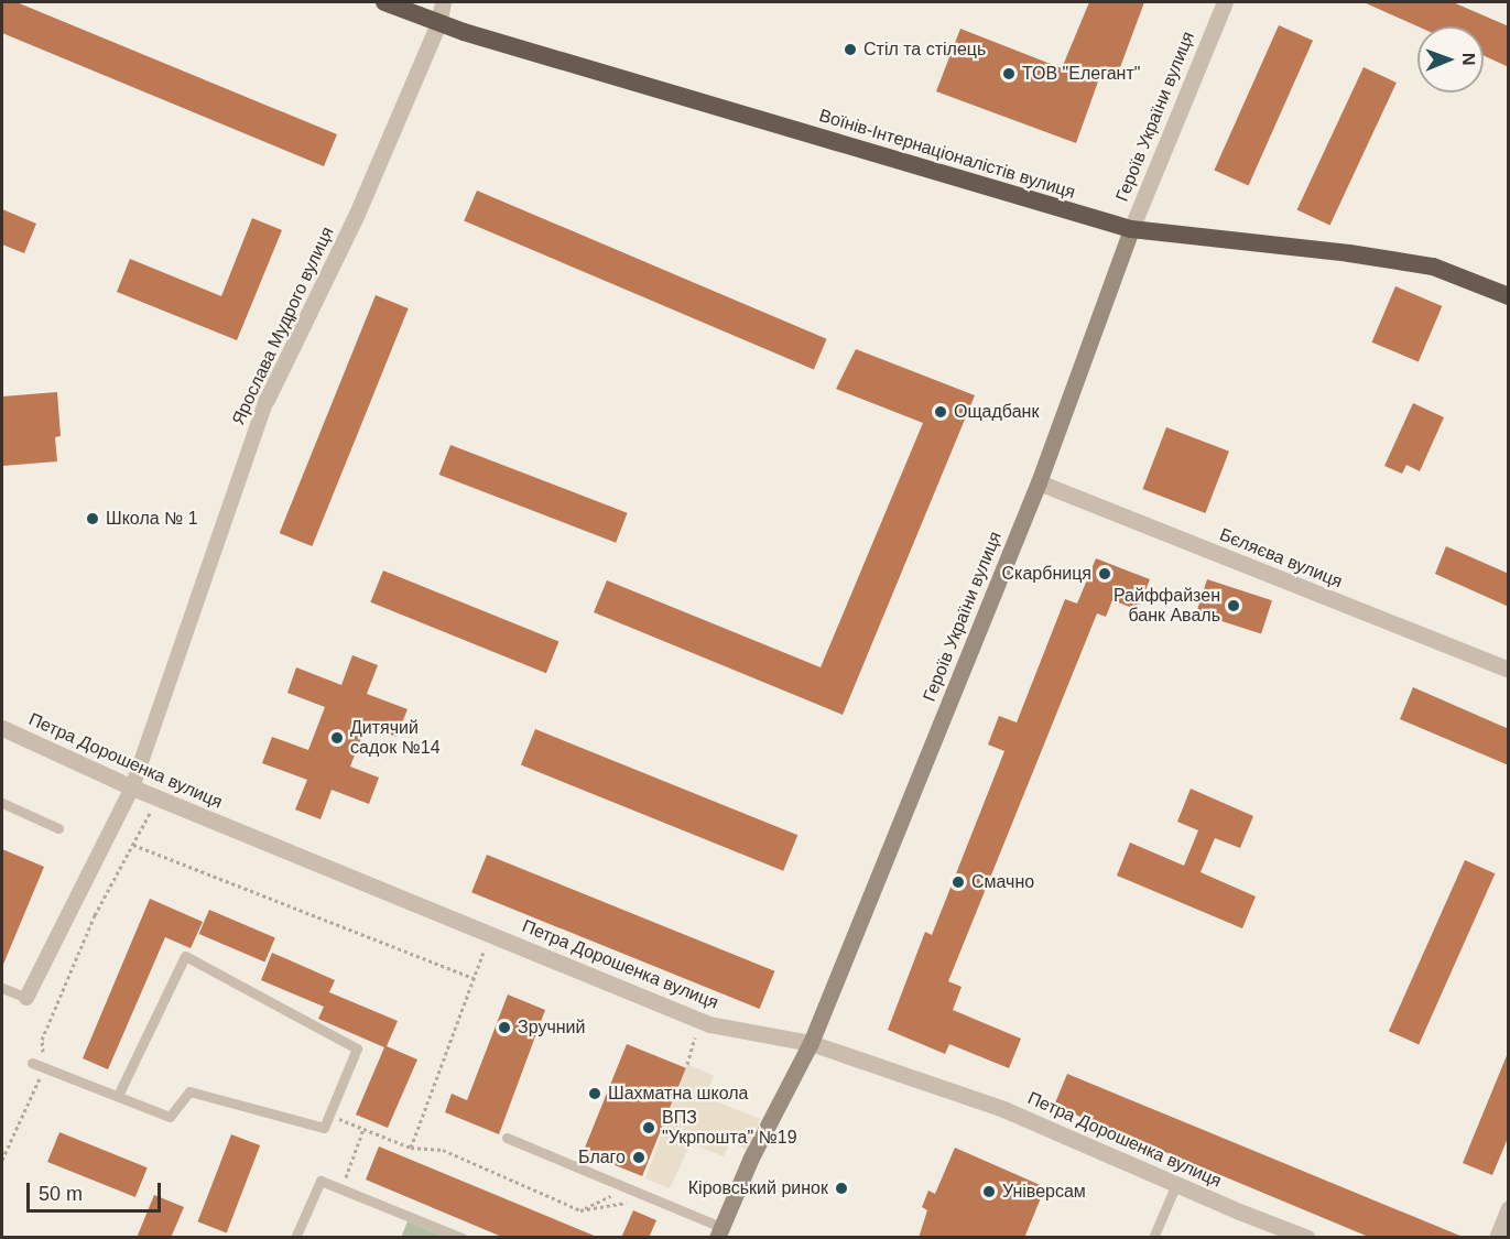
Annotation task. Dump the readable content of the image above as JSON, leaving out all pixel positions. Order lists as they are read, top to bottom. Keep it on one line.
{"streets":{"highway":["Воїнів-Інтернаціоналістів вулиця"],"main road":["Героїв України вулиця"],"street":["Ярослава Мудрого вулиця","Бєляєва вулиця","Петра Дорошенка вулиця"]},"crossings":[["Героїв України вулиця","Воїнів-Інтернаціоналістів вулиця"],["Героїв України вулиця","Бєляєва вулиця"],["Героїв України вулиця","Петра Дорошенка вулиця"],["Воїнів-Інтернаціоналістів вулиця","Ярослава Мудрого вулиця"],["Ярослава Мудрого вулиця","Петра Дорошенка вулиця"]],"places":["Стіл та стілець","ТОВ \"Елегант\"","Ощадбанк","Школа № 1","Скарбниця","Райффайзен банк Аваль","Дитячий садок №14","Смачно","Зручний","Шахматна школа","ВПЗ \"Укрпошта\" №19","Благо","Кіровський ринок","Універсам"],"scale_bar":"50 m","north":"right"}
